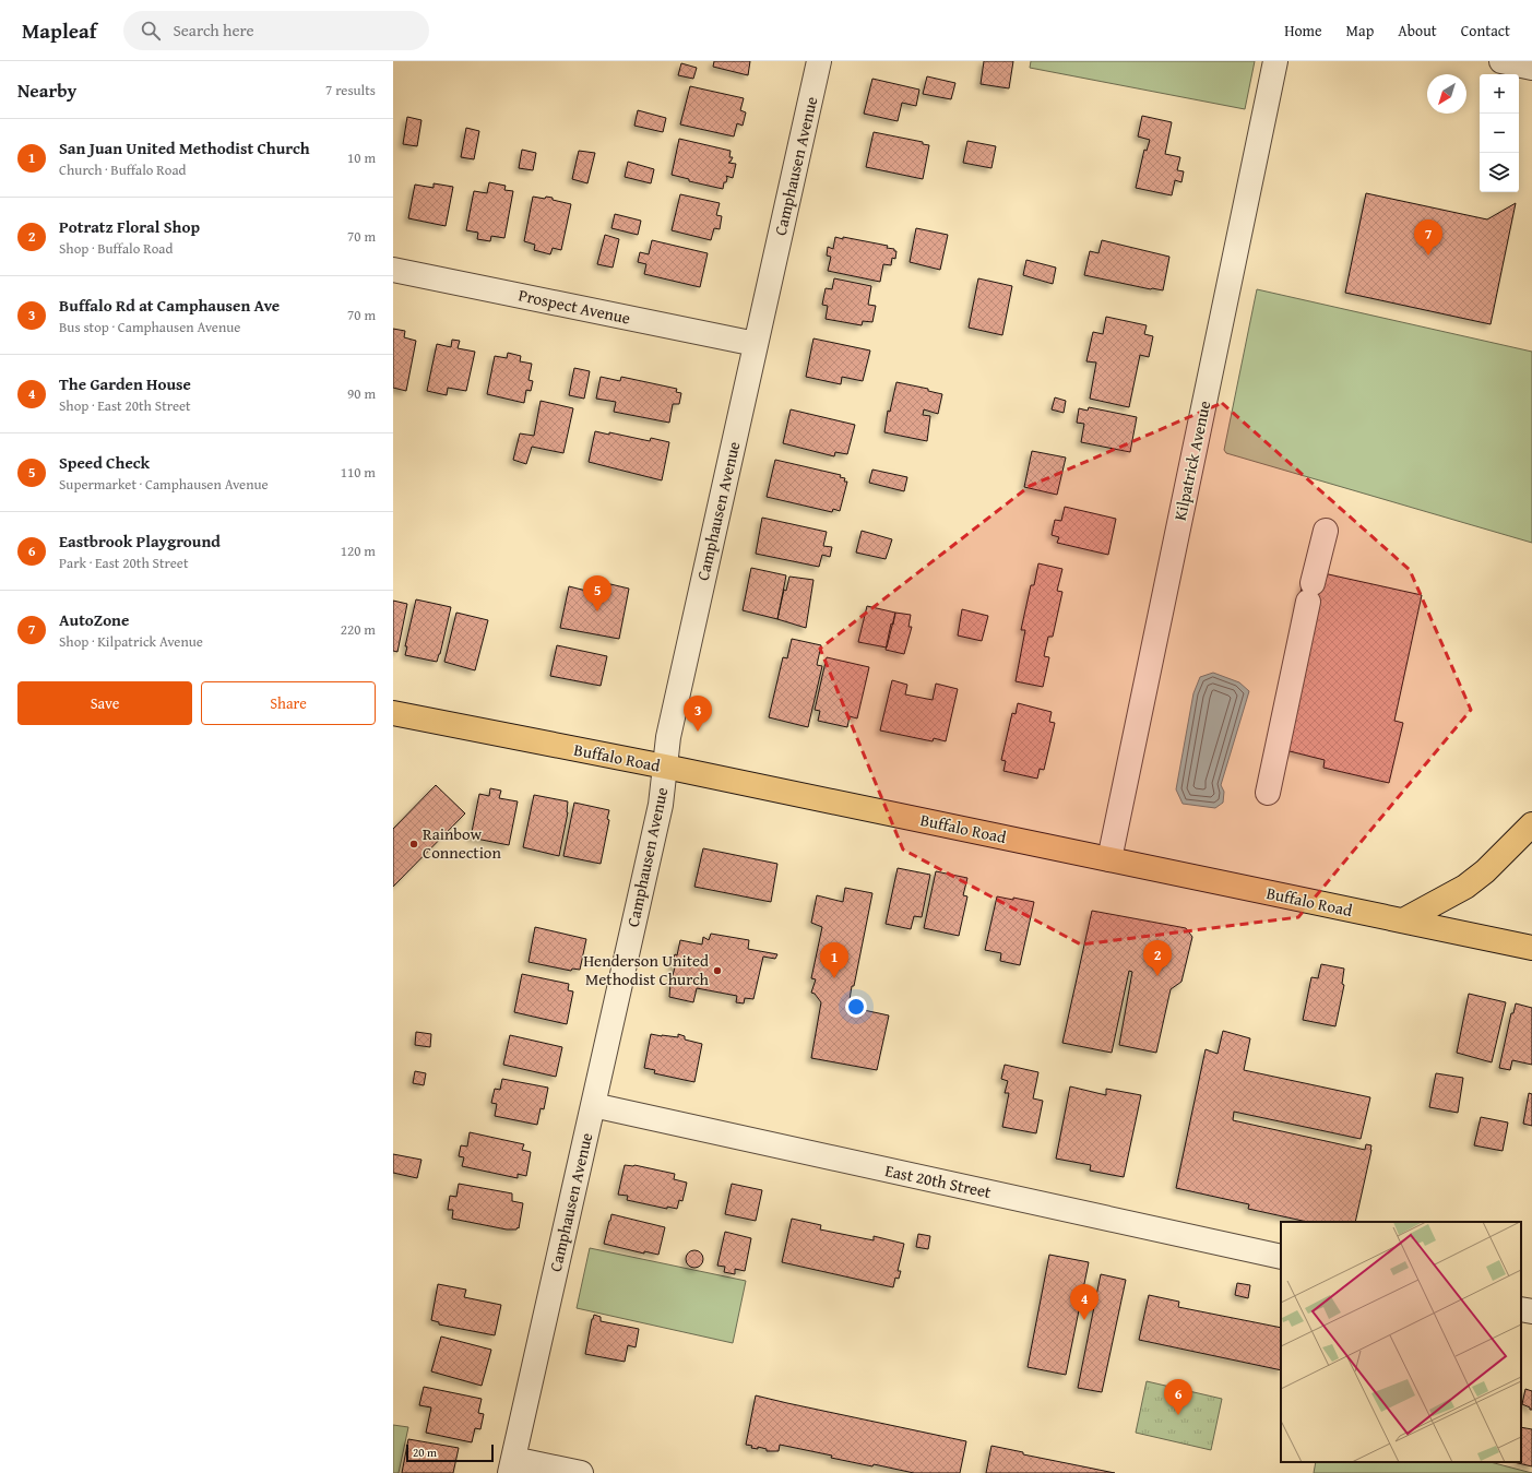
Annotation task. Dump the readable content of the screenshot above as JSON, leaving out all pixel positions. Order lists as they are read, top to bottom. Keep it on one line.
{"streets":{"main road":["Buffalo Road"],"street":["Camphausen Avenue","Prospect Avenue","Kilpatrick Avenue","East 20th Street"]},"crossings":[["Camphausen Avenue","Prospect Avenue"],["Camphausen Avenue","Buffalo Road"],["Camphausen Avenue","East 20th Street"],["Kilpatrick Avenue","Buffalo Road"]],"places":["Rainbow Connection","Henderson United Methodist Church"],"scale_bar":"20 m","north":"bottom left","page":{"header":"Mapleaf","search":"Search here","nav":["Home","Map","About","Contact"],"heading":["Nearby","7 results"],"map_buttons":["+","−"],"list":[{"mark":"1","name":"San Juan United Methodist Church","note":"Church · Buffalo Road","value":"10 m"},{"mark":"2","name":"Potratz Floral Shop","note":"Shop · Buffalo Road","value":"70 m"},{"mark":"3","name":"Buffalo Rd at Camphausen Ave","note":"Bus stop · Camphausen Avenue","value":"70 m"},{"mark":"4","name":"The Garden House","note":"Shop · East 20th Street","value":"90 m"},{"mark":"5","name":"Speed Check","note":"Supermarket · Camphausen Avenue","value":"110 m"},{"mark":"6","name":"Eastbrook Playground","note":"Park · East 20th Street","value":"120 m"},{"mark":"7","name":"AutoZone","note":"Shop · Kilpatrick Avenue","value":"220 m"}],"pins":["7","5","3","2","1","4","6"],"buttons":["Save","Share"],"scale":"20 m"}}
